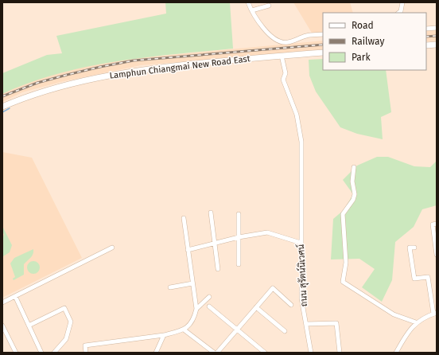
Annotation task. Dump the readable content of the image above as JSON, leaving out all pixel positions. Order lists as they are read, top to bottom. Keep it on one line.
{"streets":{"main road":["Lamphun Chiangmai New Road East"],"street":["ถนน สุรัตน์นิเวศน์"]},"crossings":[["Lamphun Chiangmai New Road East","ถนน สุรัตน์นิเวศน์"]],"legend":["Road","Railway","Park"]}
